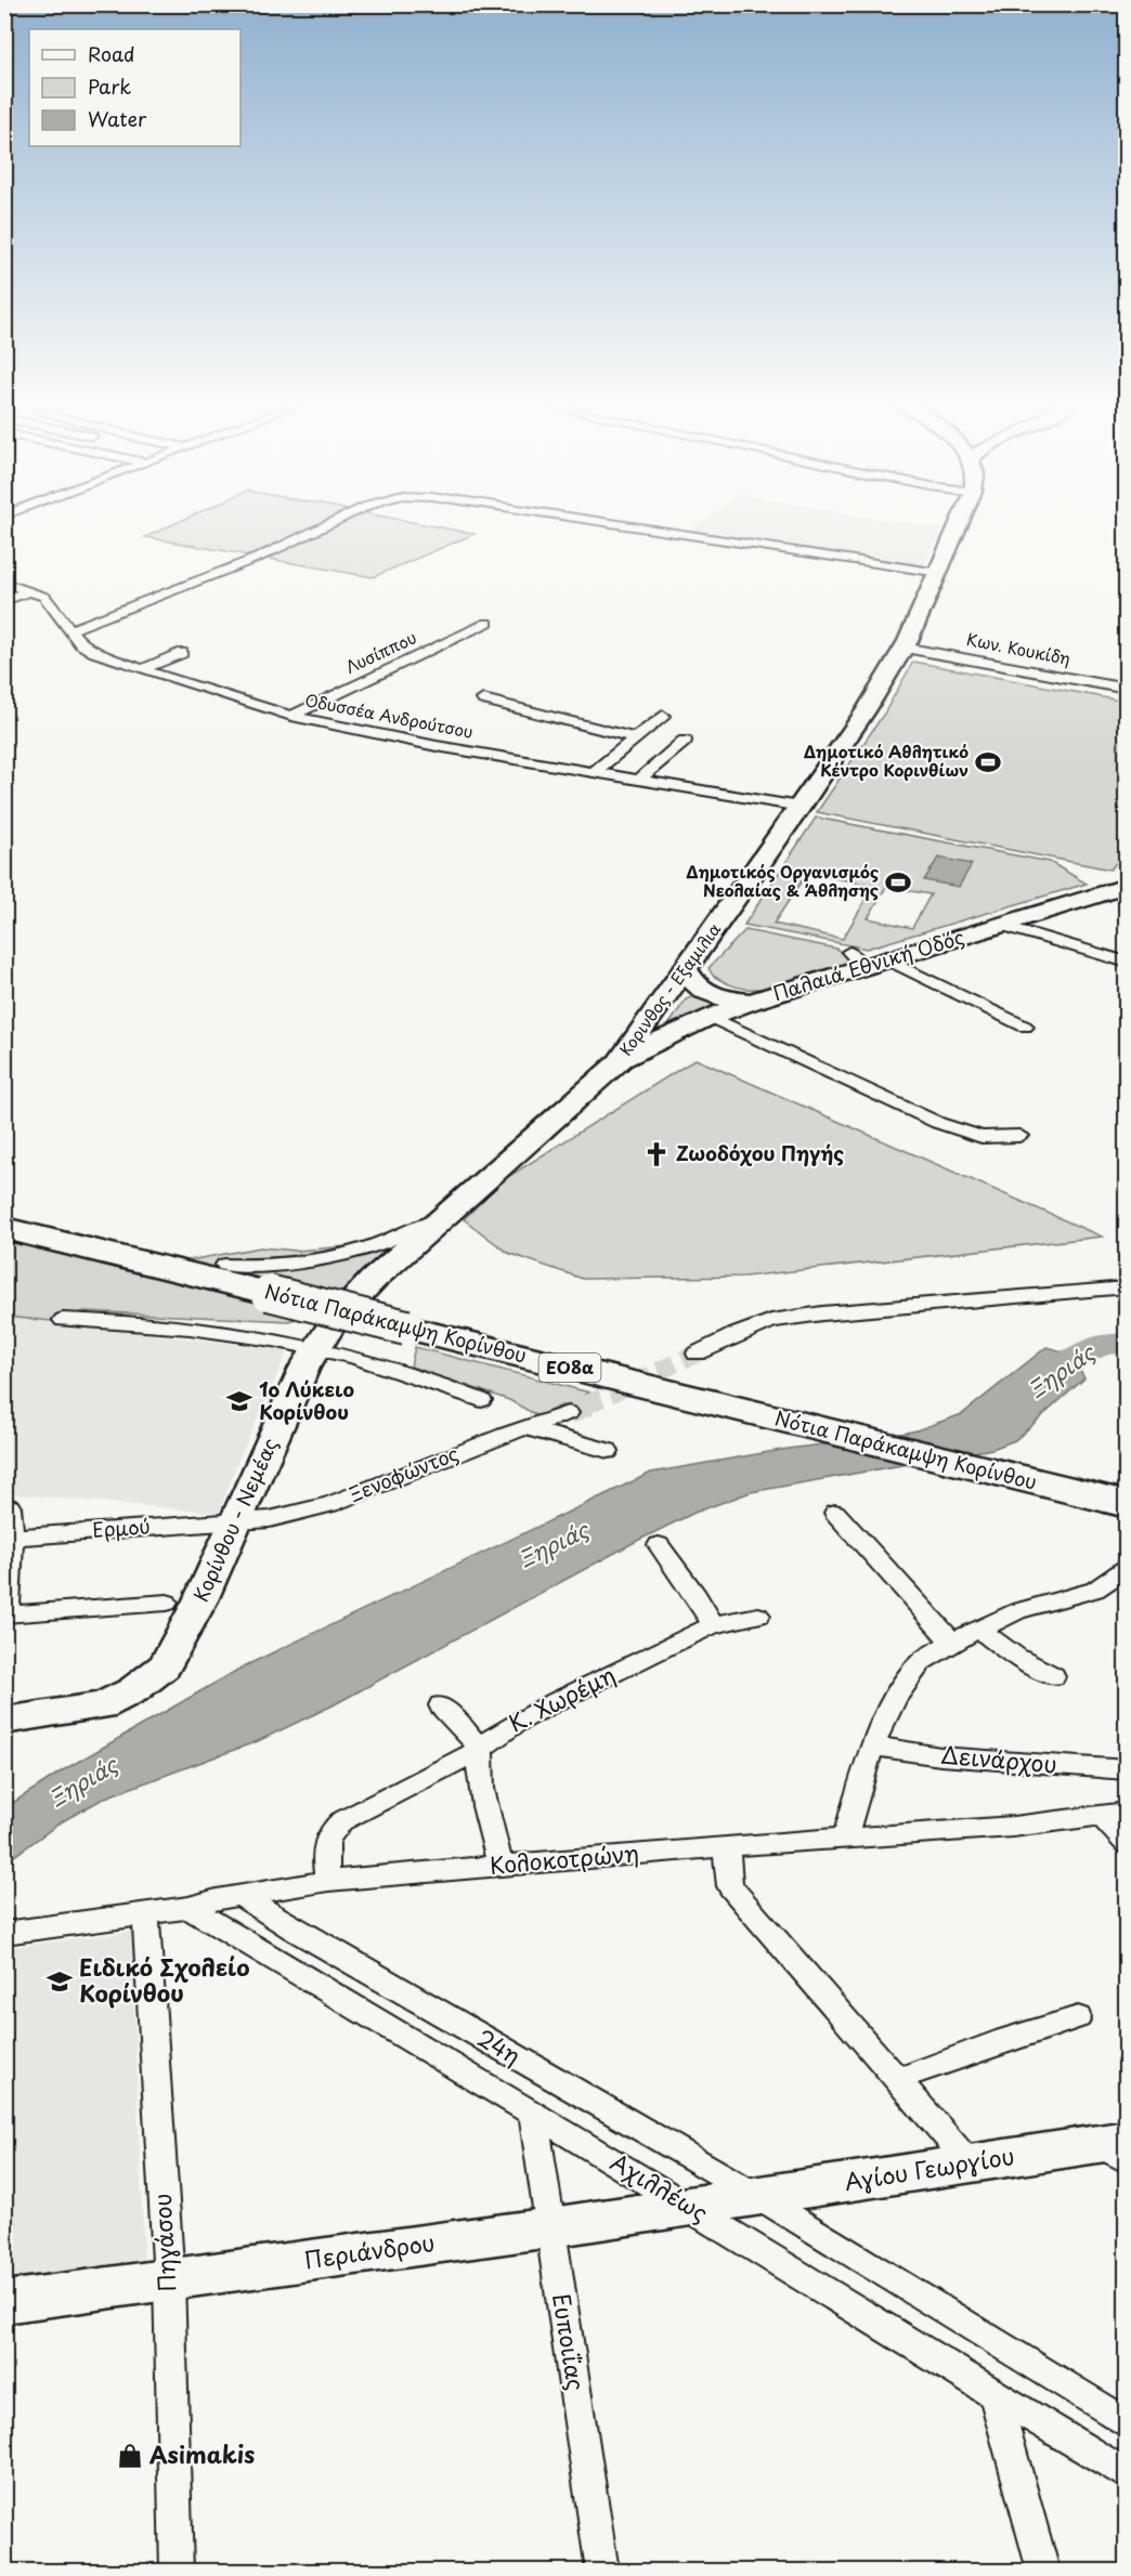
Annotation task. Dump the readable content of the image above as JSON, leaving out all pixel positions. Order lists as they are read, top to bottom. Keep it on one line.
{"streets":{"highway":["Νότια Παράκαμψη Κορίνθου","ΕΟ8α"],"street":["Κων. Κουκίδη","Λυσίππου","Οδυσσέα Ανδρούτσου","Παλαιά Εθνική Οδός","Κορινθος - Εξαμιλια","Ξενοφώντος","Κορίνθου - Νεμέας","Ερμού","Κ. Χωρέμη","Δεινάρχου","Κολοκοτρώνη","24η","Αγίου Γεωργίου","Αχιλλέως","Πηγάσου","Περιάνδρου","Ευποιΐας"]},"crossings":[["Κων. Κουκίδη","Κορινθος - Εξαμιλια"],["Λυσίππου","Οδυσσέα Ανδρούτσου"],["Οδυσσέα Ανδρούτσου","Κορινθος - Εξαμιλια"],["Παλαιά Εθνική Οδός","Κορινθος - Εξαμιλια"],["Παλαιά Εθνική Οδός","Κορίνθου - Νεμέας"],["Κορινθος - Εξαμιλια","Κορίνθου - Νεμέας"],["Ξενοφώντος","Κορίνθου - Νεμέας"],["Ξενοφώντος","Ερμού"],["Κορίνθου - Νεμέας","Ερμού"],["Κ. Χωρέμη","Κολοκοτρώνη"],["Κολοκοτρώνη","24η"],["Κολοκοτρώνη","Αχιλλέως"],["Κολοκοτρώνη","Πηγάσου"],["24η","Αγίου Γεωργίου"],["24η","Περιάνδρου"],["Αγίου Γεωργίου","Περιάνδρου"],["Αχιλλέως","Περιάνδρου"],["Αχιλλέως","Ευποιΐας"],["Πηγάσου","Περιάνδρου"],["Περιάνδρου","Ευποιΐας"]],"water":["Ξηριάς"],"places":{"sports":["Δημοτικό Αθλητικό Κέντρο Κορινθίων","Δημοτικός Οργανισμός Νεολαίας & Άθλησης"],"church":["Ζωοδόχου Πηγής"],"school or university":["1ο Λύκειο Κορίνθου","Ειδικό Σχολείο Κορίνθου"],"shop":["Asimakis"]},"legend":["Road","Park","Water"]}
